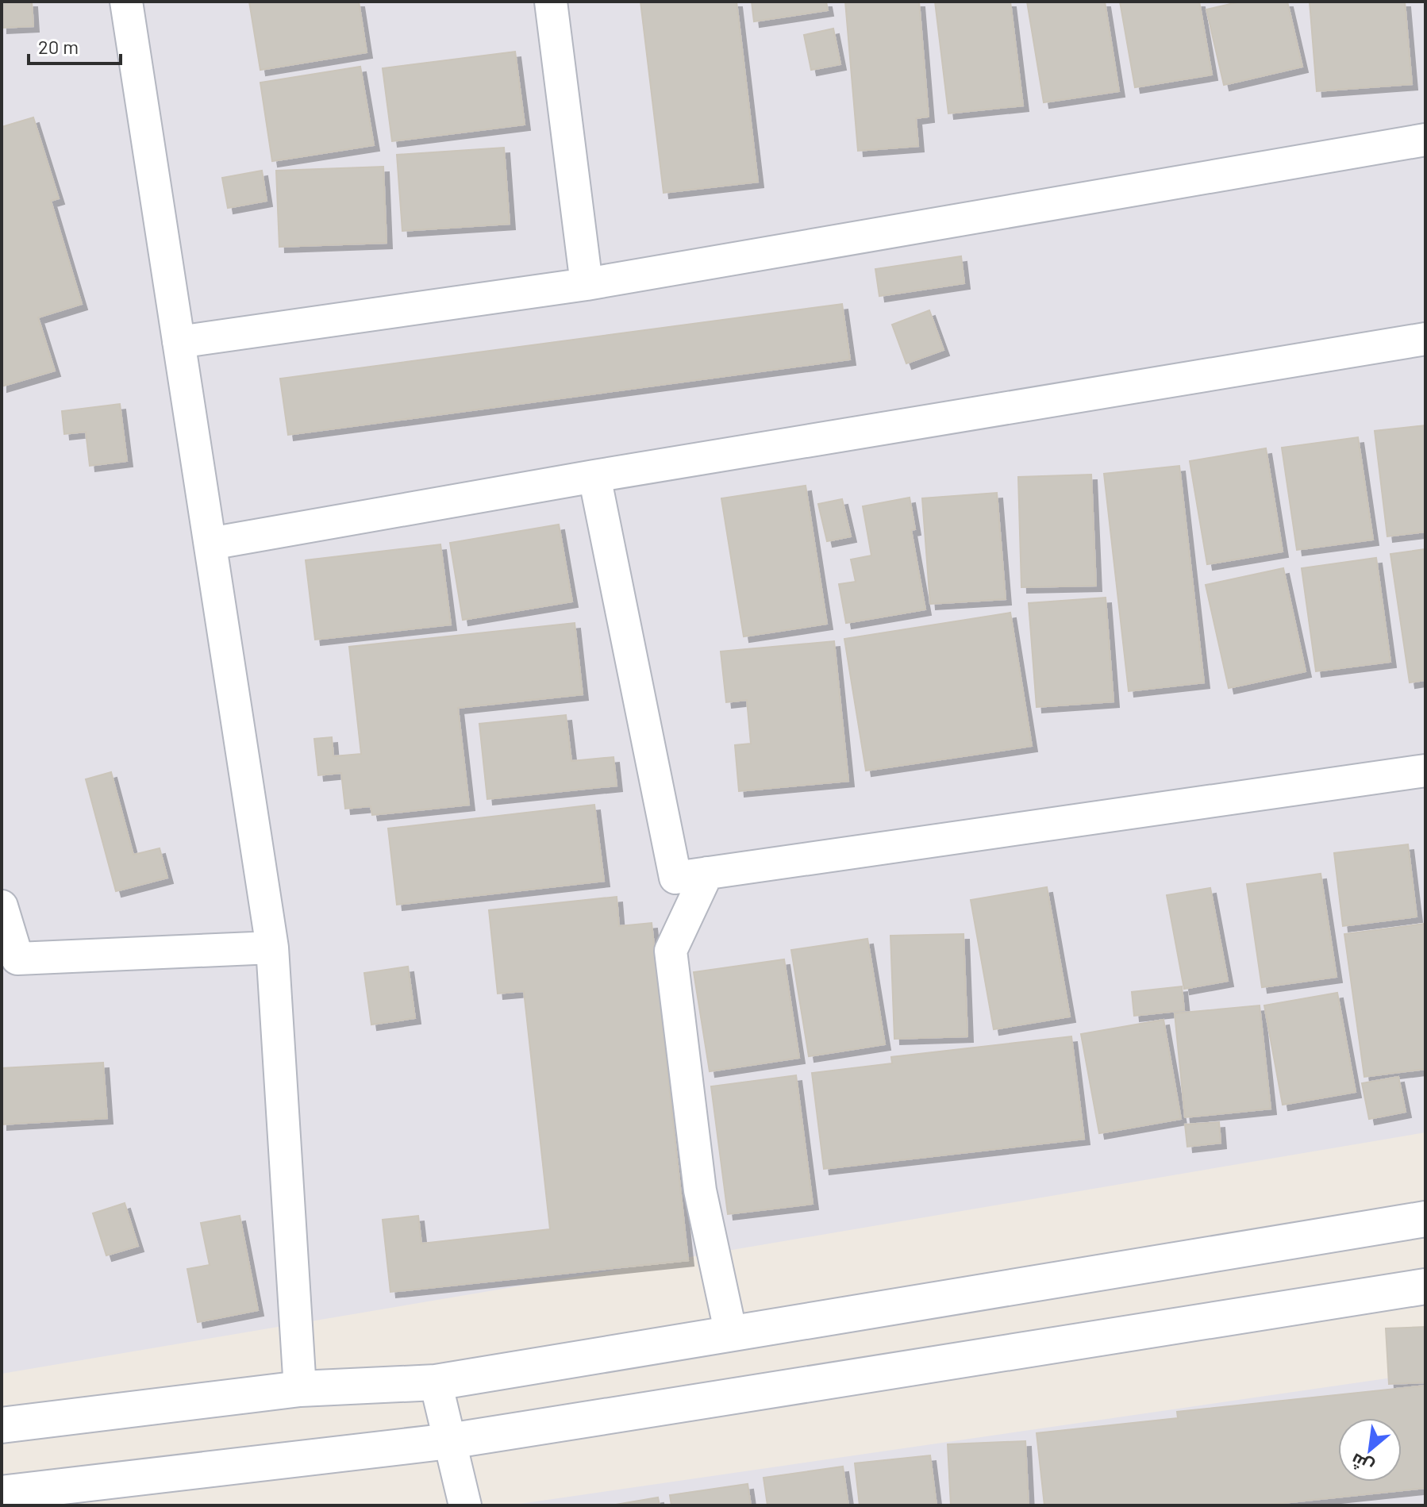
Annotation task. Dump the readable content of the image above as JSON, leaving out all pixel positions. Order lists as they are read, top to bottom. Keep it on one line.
{"scale_bar":"20 m","north":"bottom left"}
